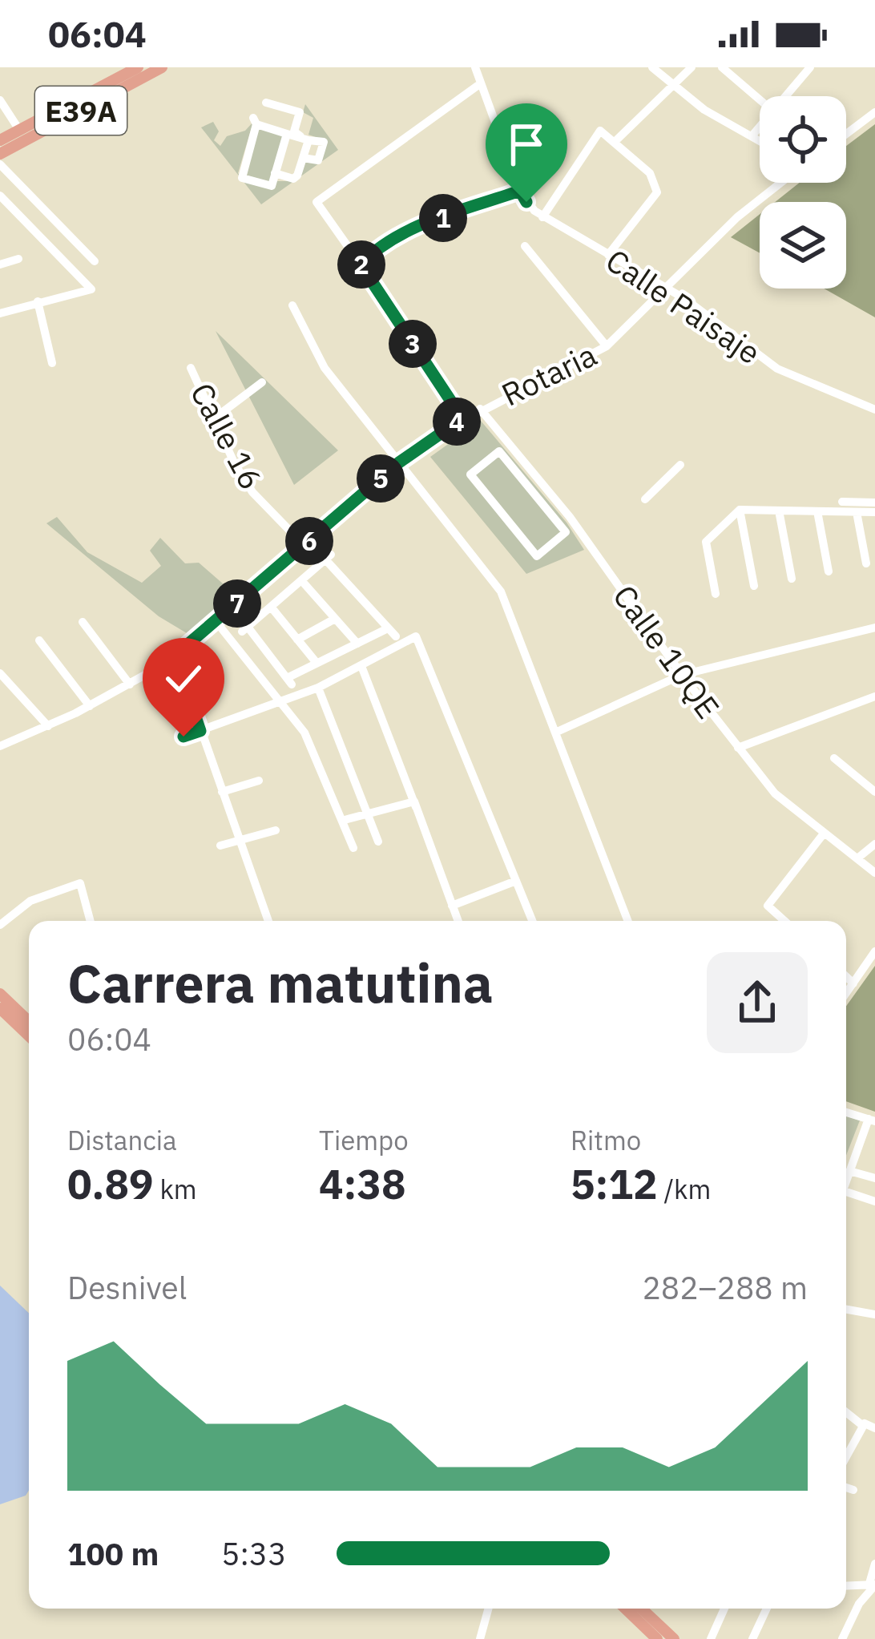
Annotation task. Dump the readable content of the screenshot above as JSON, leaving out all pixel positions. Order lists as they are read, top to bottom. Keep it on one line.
{"streets":{"main road":["E39A"],"street":["Calle Paisaje","Rotaria","Calle 16","Calle 10QE"]},"crossings":[["Calle Paisaje","Rotaria"],["Rotaria","Calle 16"],["Rotaria","Calle 10QE"]],"page":{"status":"06:04","pins":["1","2","3","4","5","6","7"],"heading":["Carrera matutina","06:04"],"stats":[["Distancia","0.89 km"],["Tiempo","4:38"],["Ritmo","5:12 /km"]],"chart":["Desnivel","282–288 m"],"list":[{"name":"100 m","note":"5:33"}]}}
